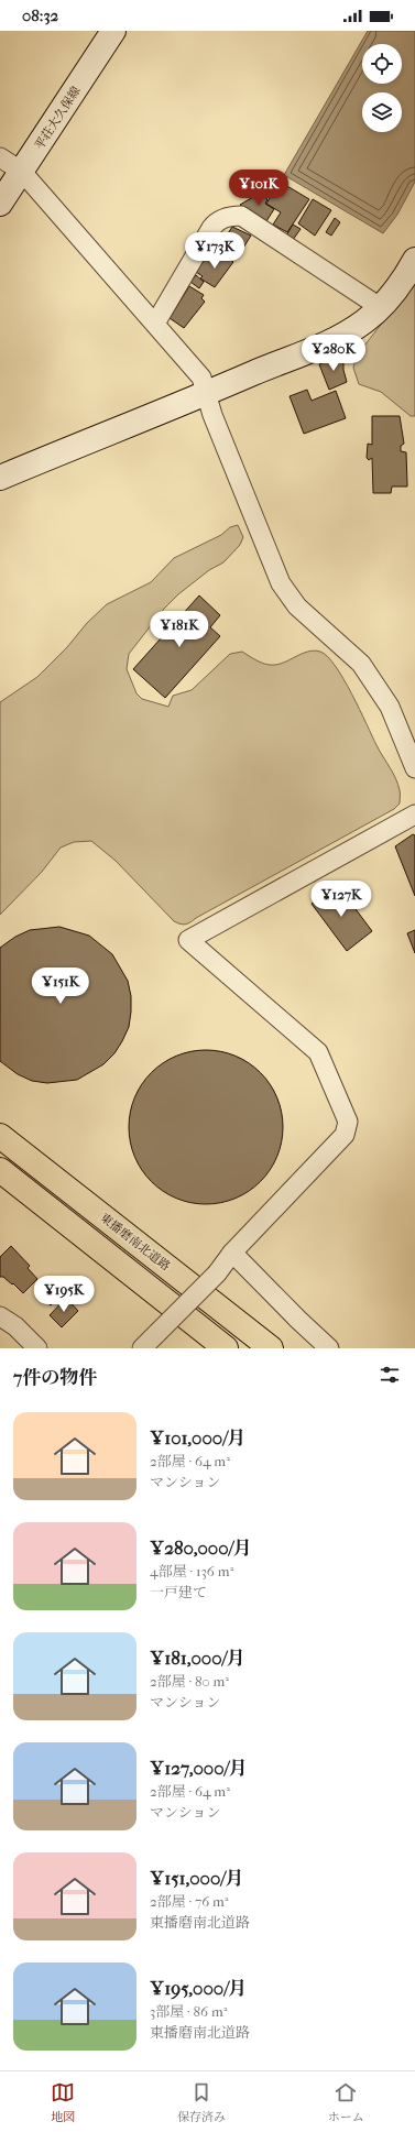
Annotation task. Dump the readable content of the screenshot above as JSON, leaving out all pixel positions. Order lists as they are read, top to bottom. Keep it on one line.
{"streets":{"highway":["東播磨南北道路"],"street":["平荘大久保線"]},"page":{"status":"08:32","price":["¥101K","¥173K","¥280K","¥181K","¥127K","¥151K","¥195K"],"heading":"7件の物件","list":[{"name":"¥101,000/月","note":"2部屋 · 64 m² · マンション"},{"name":"¥280,000/月","note":"4部屋 · 136 m² · 一戸建て"},{"name":"¥181,000/月","note":"2部屋 · 80 m² · マンション"},{"name":"¥127,000/月","note":"2部屋 · 64 m² · マンション"},{"name":"¥151,000/月","note":"2部屋 · 76 m² · 東播磨南北道路"},{"name":"¥195,000/月","note":"3部屋 · 86 m² · 東播磨南北道路"}],"tabs":["地図","保存済み","ホーム"]}}
